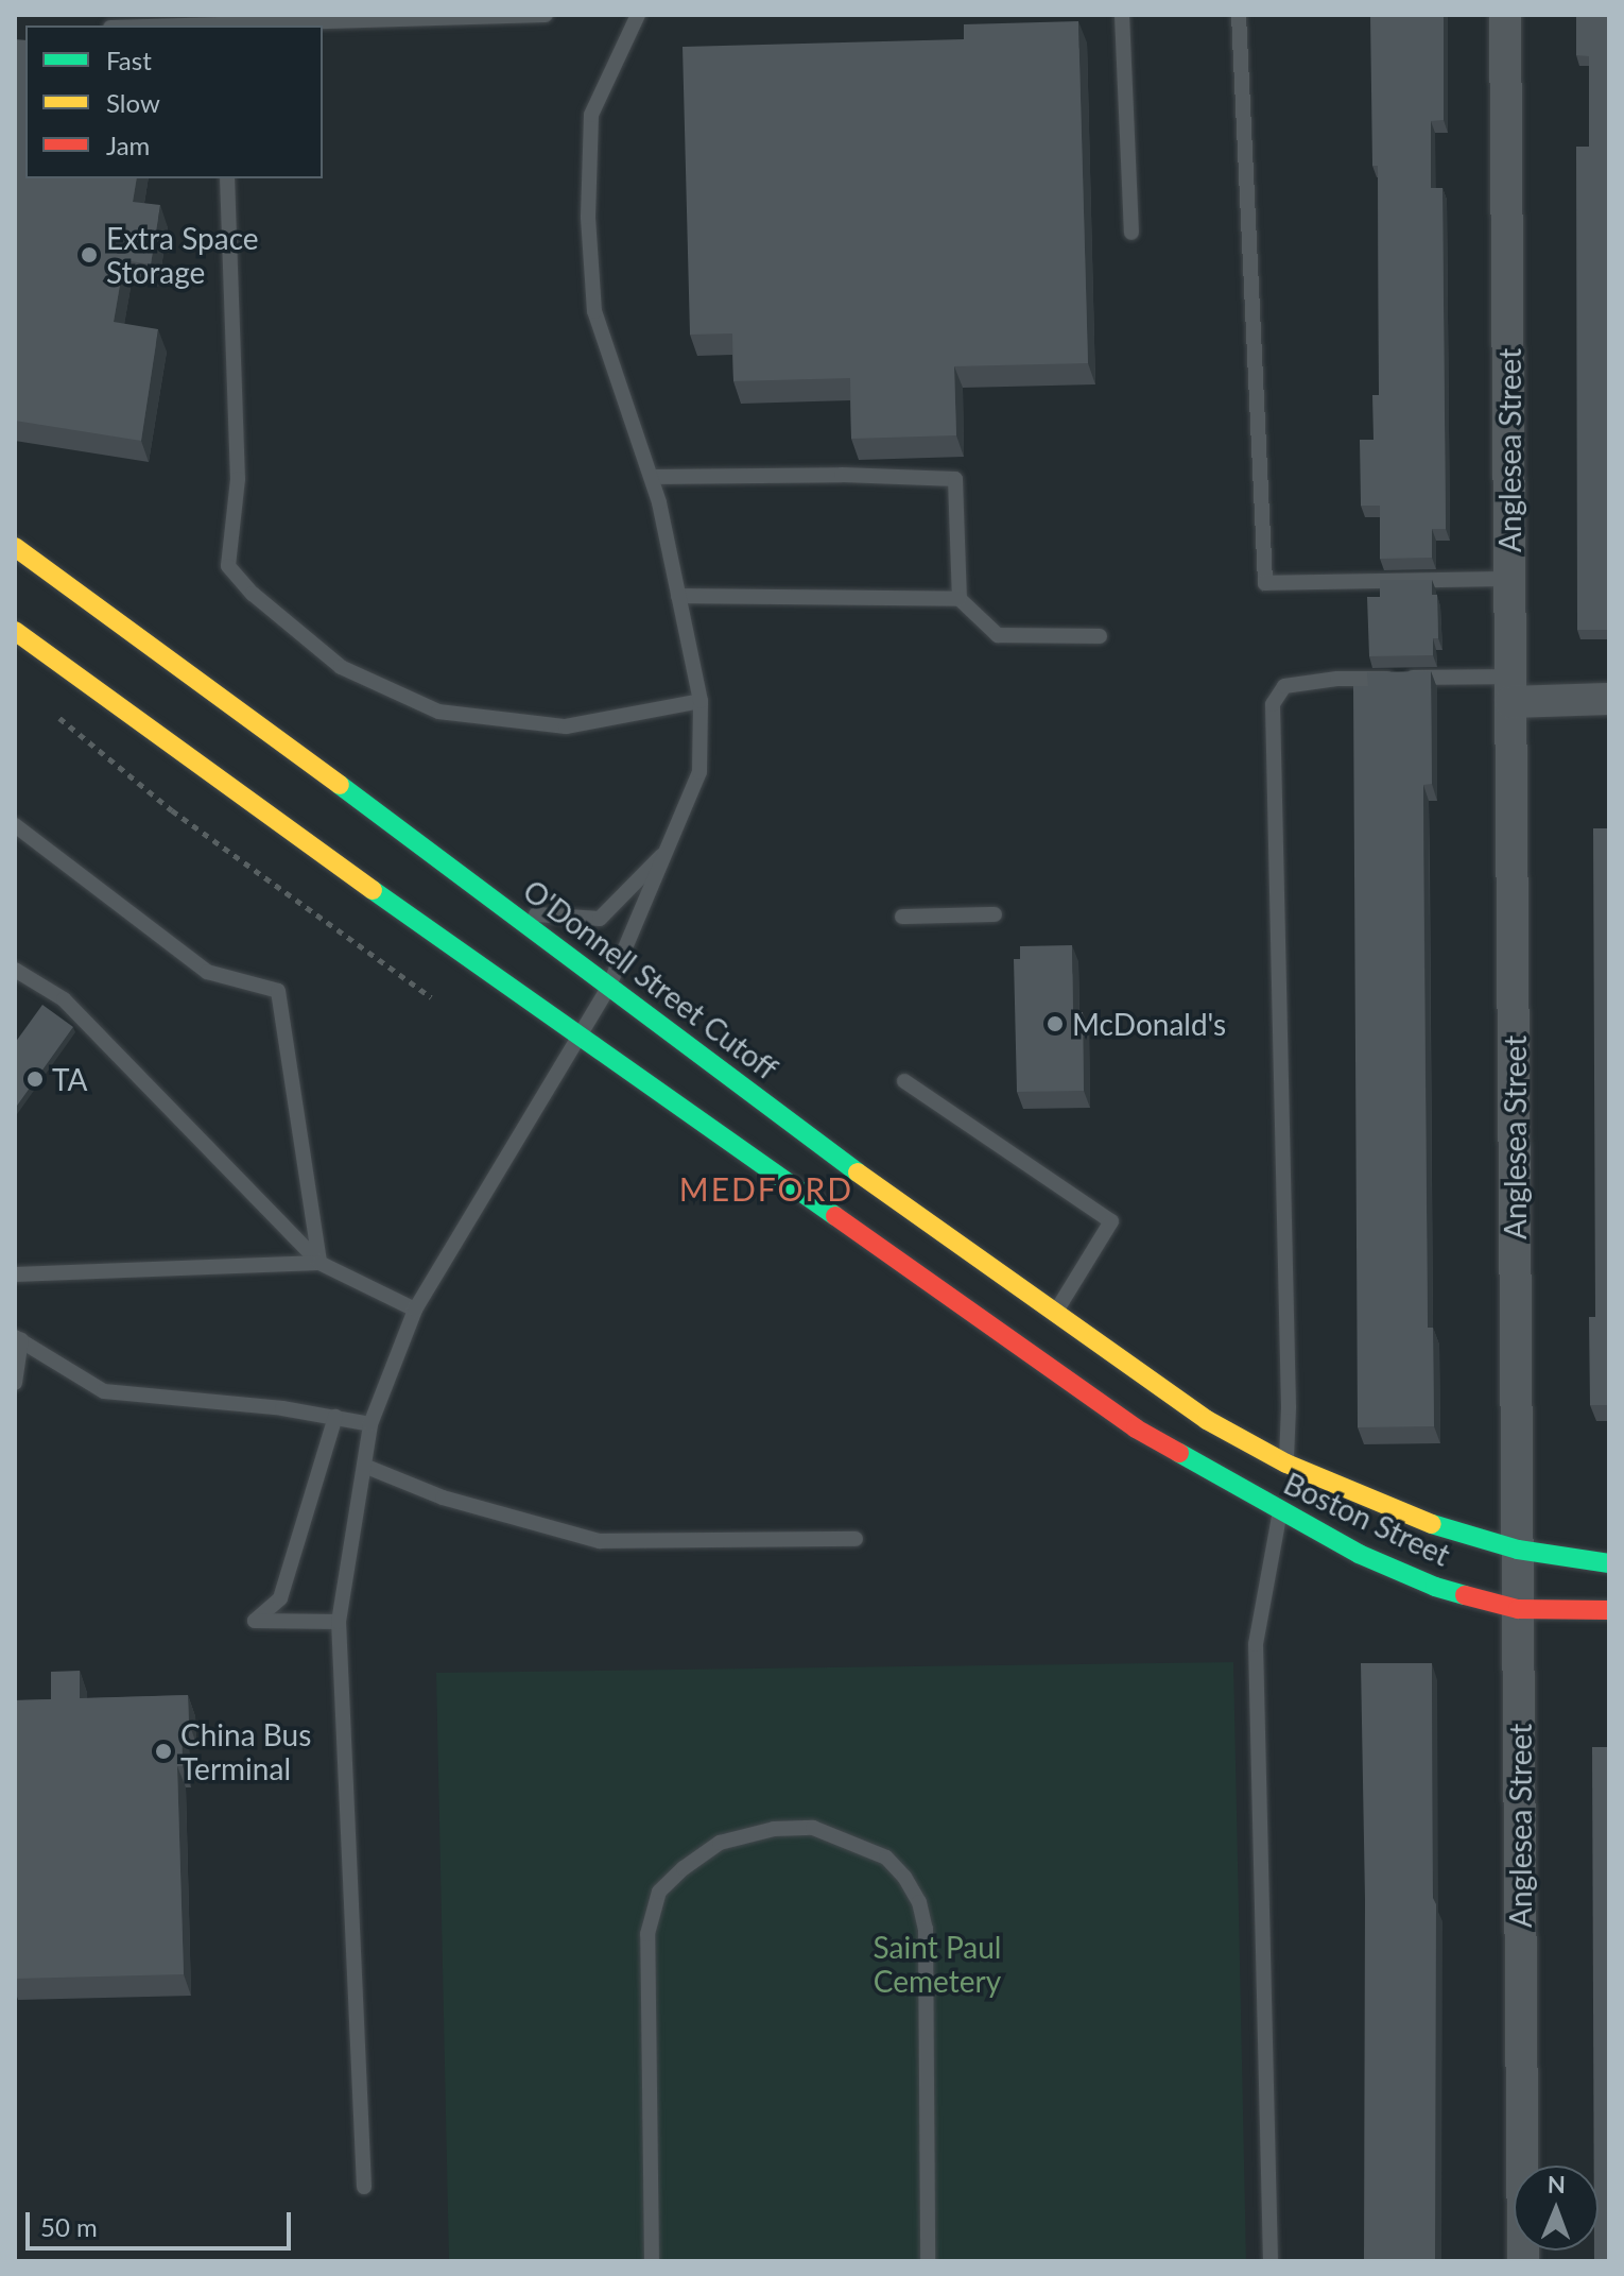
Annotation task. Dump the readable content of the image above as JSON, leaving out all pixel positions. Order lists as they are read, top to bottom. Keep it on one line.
{"streets":{"main road":["O'Donnell Street Cutoff","Boston Street"],"street":["Anglesea Street"]},"crossings":[["Anglesea Street","Boston Street"],["O'Donnell Street Cutoff","Boston Street"]],"districts":["MEDFORD"],"parks":["Saint Paul Cemetery"],"places":["Extra Space Storage","McDonald's","TA","China Bus Terminal"],"legend":["Fast","Slow","Jam"],"scale_bar":"50 m","north":"top"}
